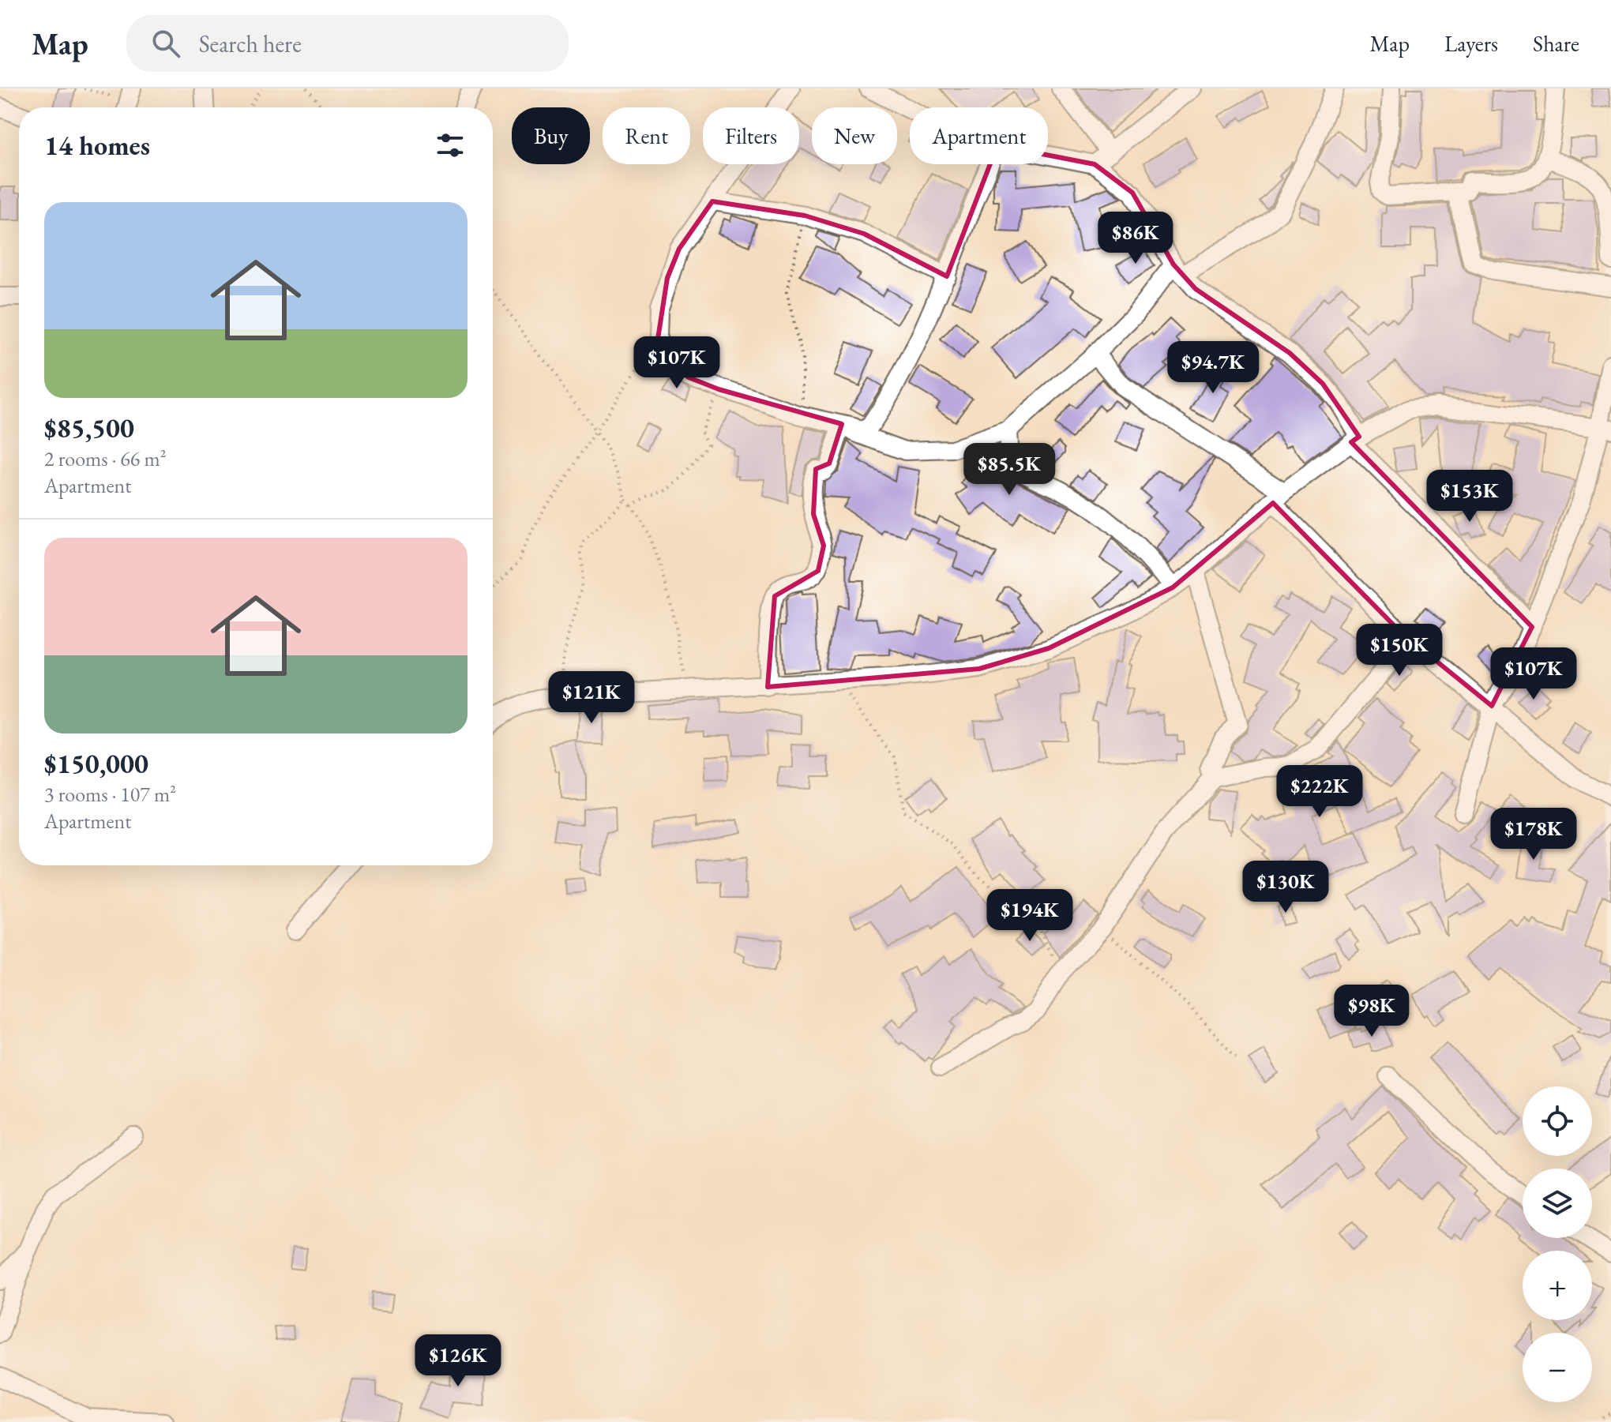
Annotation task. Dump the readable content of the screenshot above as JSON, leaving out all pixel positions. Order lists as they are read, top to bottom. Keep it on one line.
{"page":{"header":"Map","search":"Search here","nav":["Map","Layers","Share"],"chip":["Buy","Rent","Filters","New","Apartment"],"heading":"14 homes","list":[{"name":"$85,500","note":"2 rooms · 66 m² · Apartment"},{"name":"$150,000","note":"3 rooms · 107 m² · Apartment"}],"price":["$86K","$107K","$94.7K","$85.5K","$153K","$150K","$107K","$121K","$222K","$178K","$130K","$194K","$98K","$126K"],"map_buttons":["+","−"]}}
